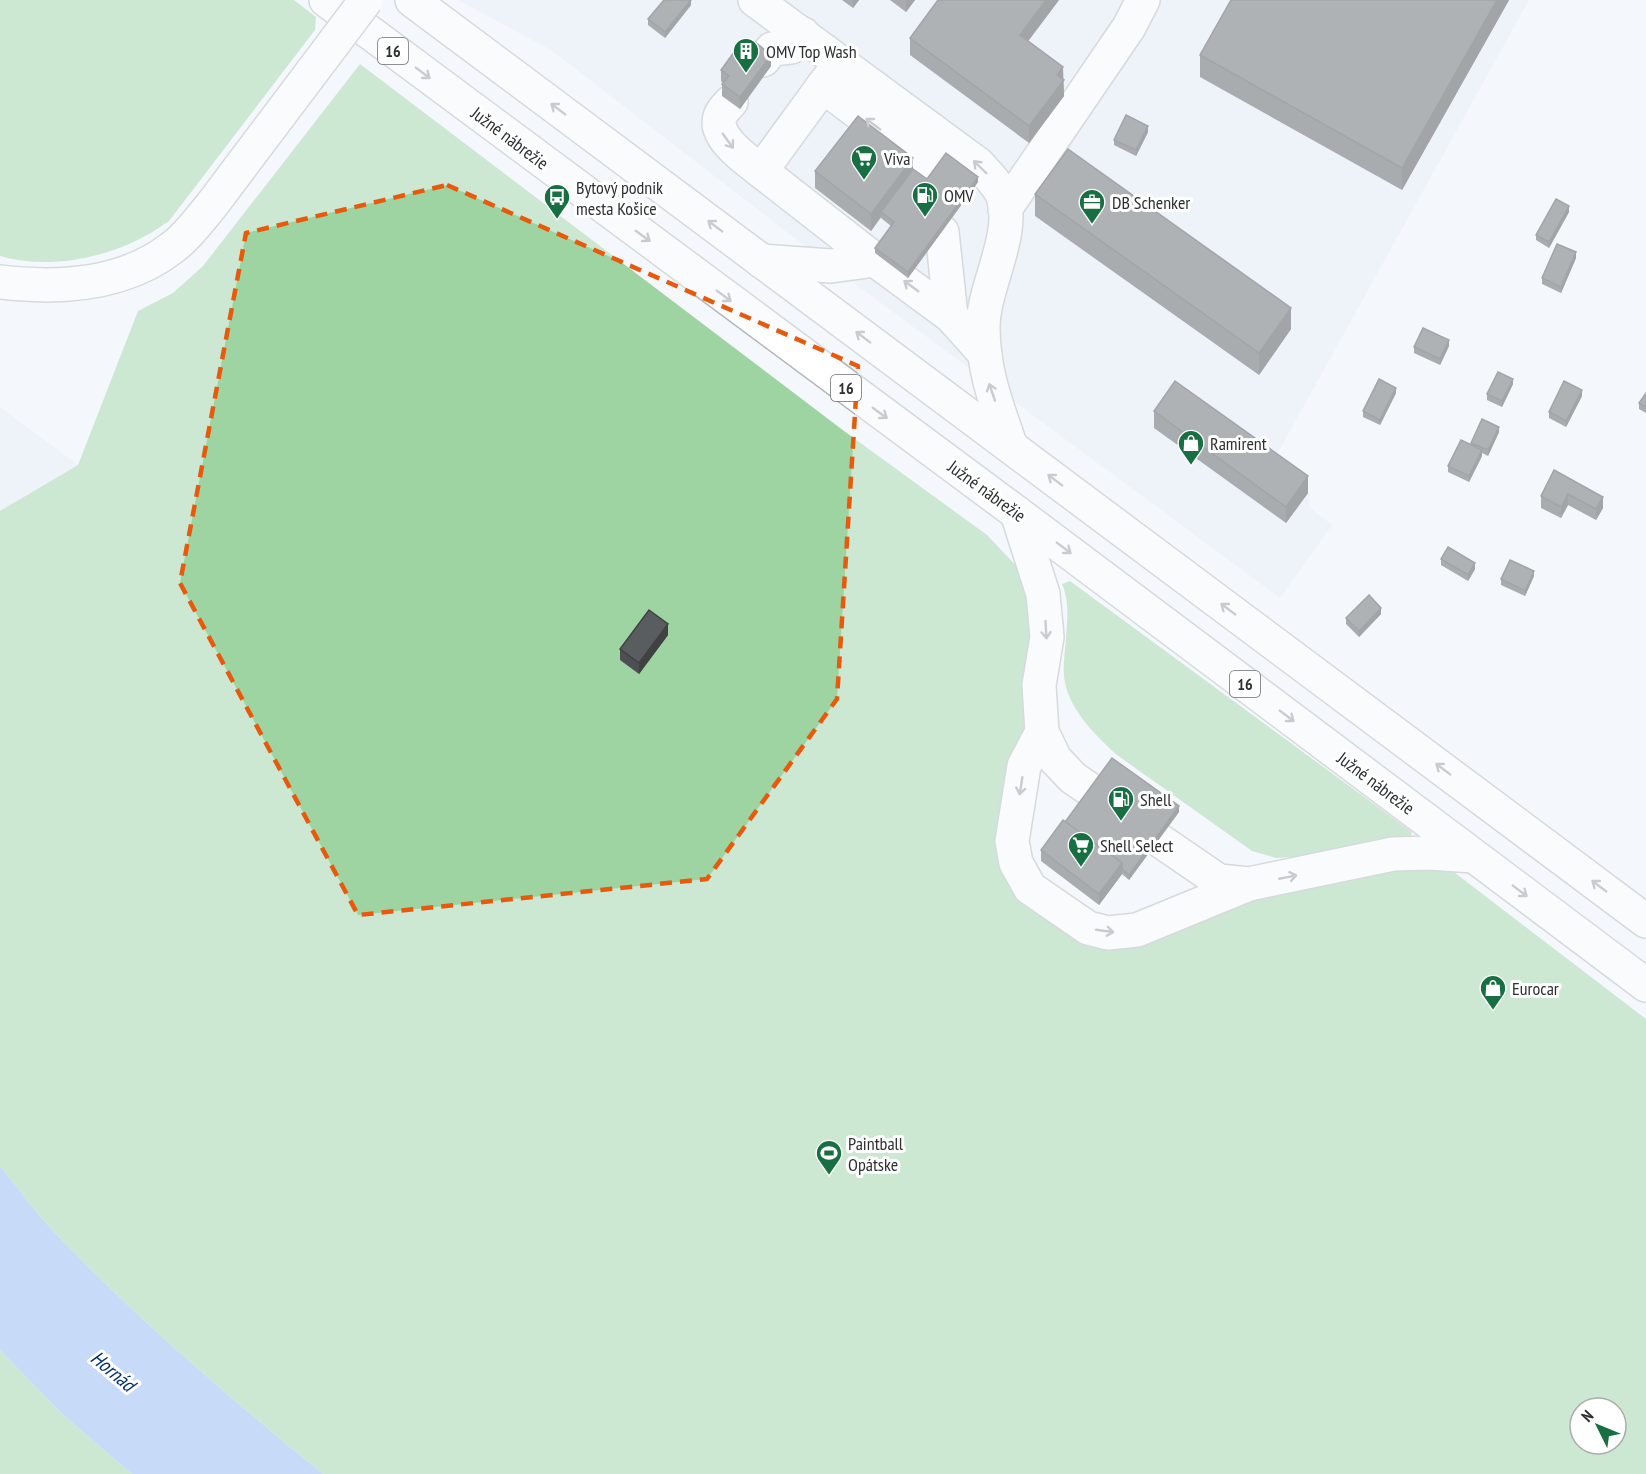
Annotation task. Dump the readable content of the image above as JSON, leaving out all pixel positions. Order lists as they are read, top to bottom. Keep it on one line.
{"streets":{"main road":["16","Južné nábrežie"]},"water":["Hornád"],"places":{"building":["OMV Top Wash"],"supermarket":["Viva","Shell Select"],"fuel station":["OMV","Shell"],"bus stop":["Bytový podnik mesta Košice"],"office":["DB Schenker"],"shop":["Ramirent","Eurocar"],"sports":["Paintball Opátske"]},"north":"top left"}
